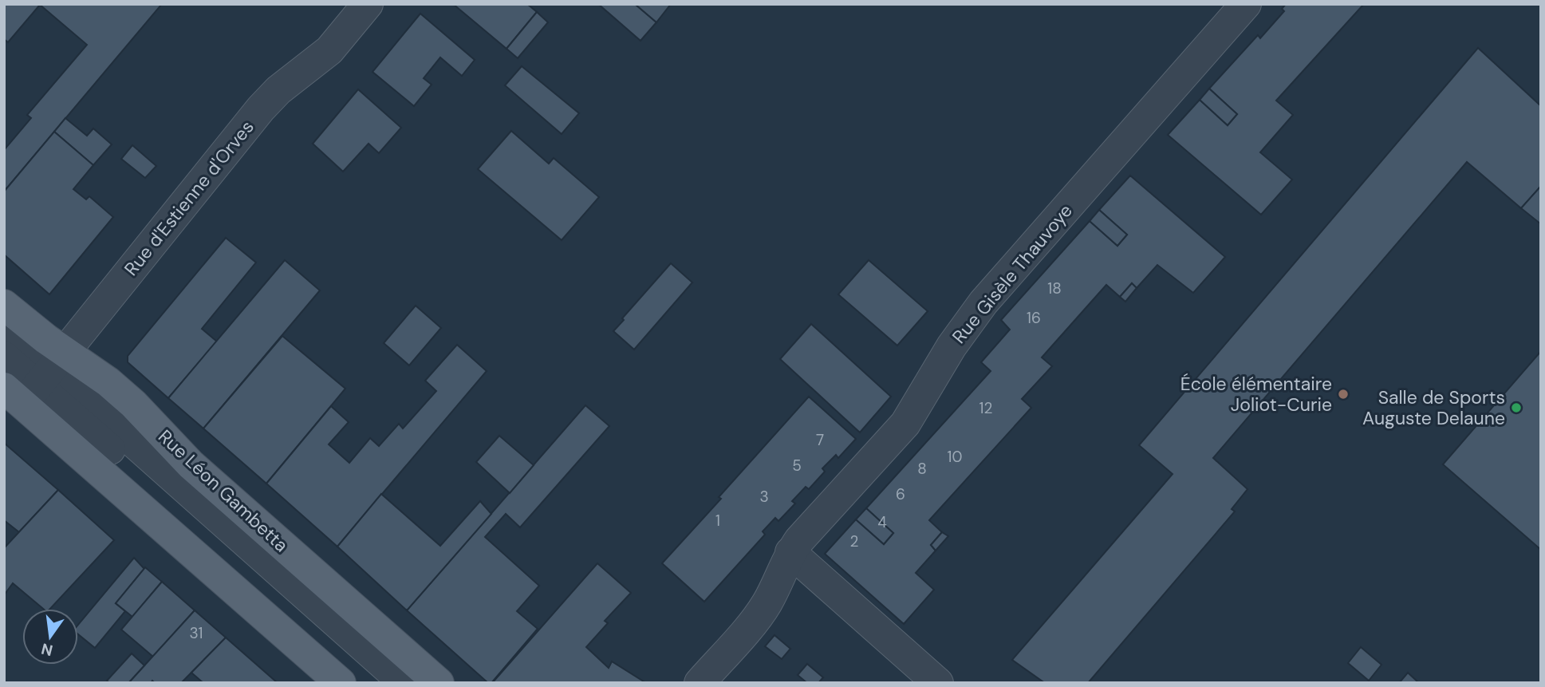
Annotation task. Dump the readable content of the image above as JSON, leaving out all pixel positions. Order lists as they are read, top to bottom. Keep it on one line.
{"streets":{"main road":["Rue Léon Gambetta"],"street":["Rue d'Estienne d'Orves","Rue Gisèle Thauvoye"]},"crossings":[["Rue d'Estienne d'Orves","Rue Léon Gambetta"]],"places":["École élémentaire Joliot-Curie","Salle de Sports Auguste Delaune"],"house_numbers":["18","16","12","7","10","5","8","6","3","1","4","2","31"],"north":"bottom"}
